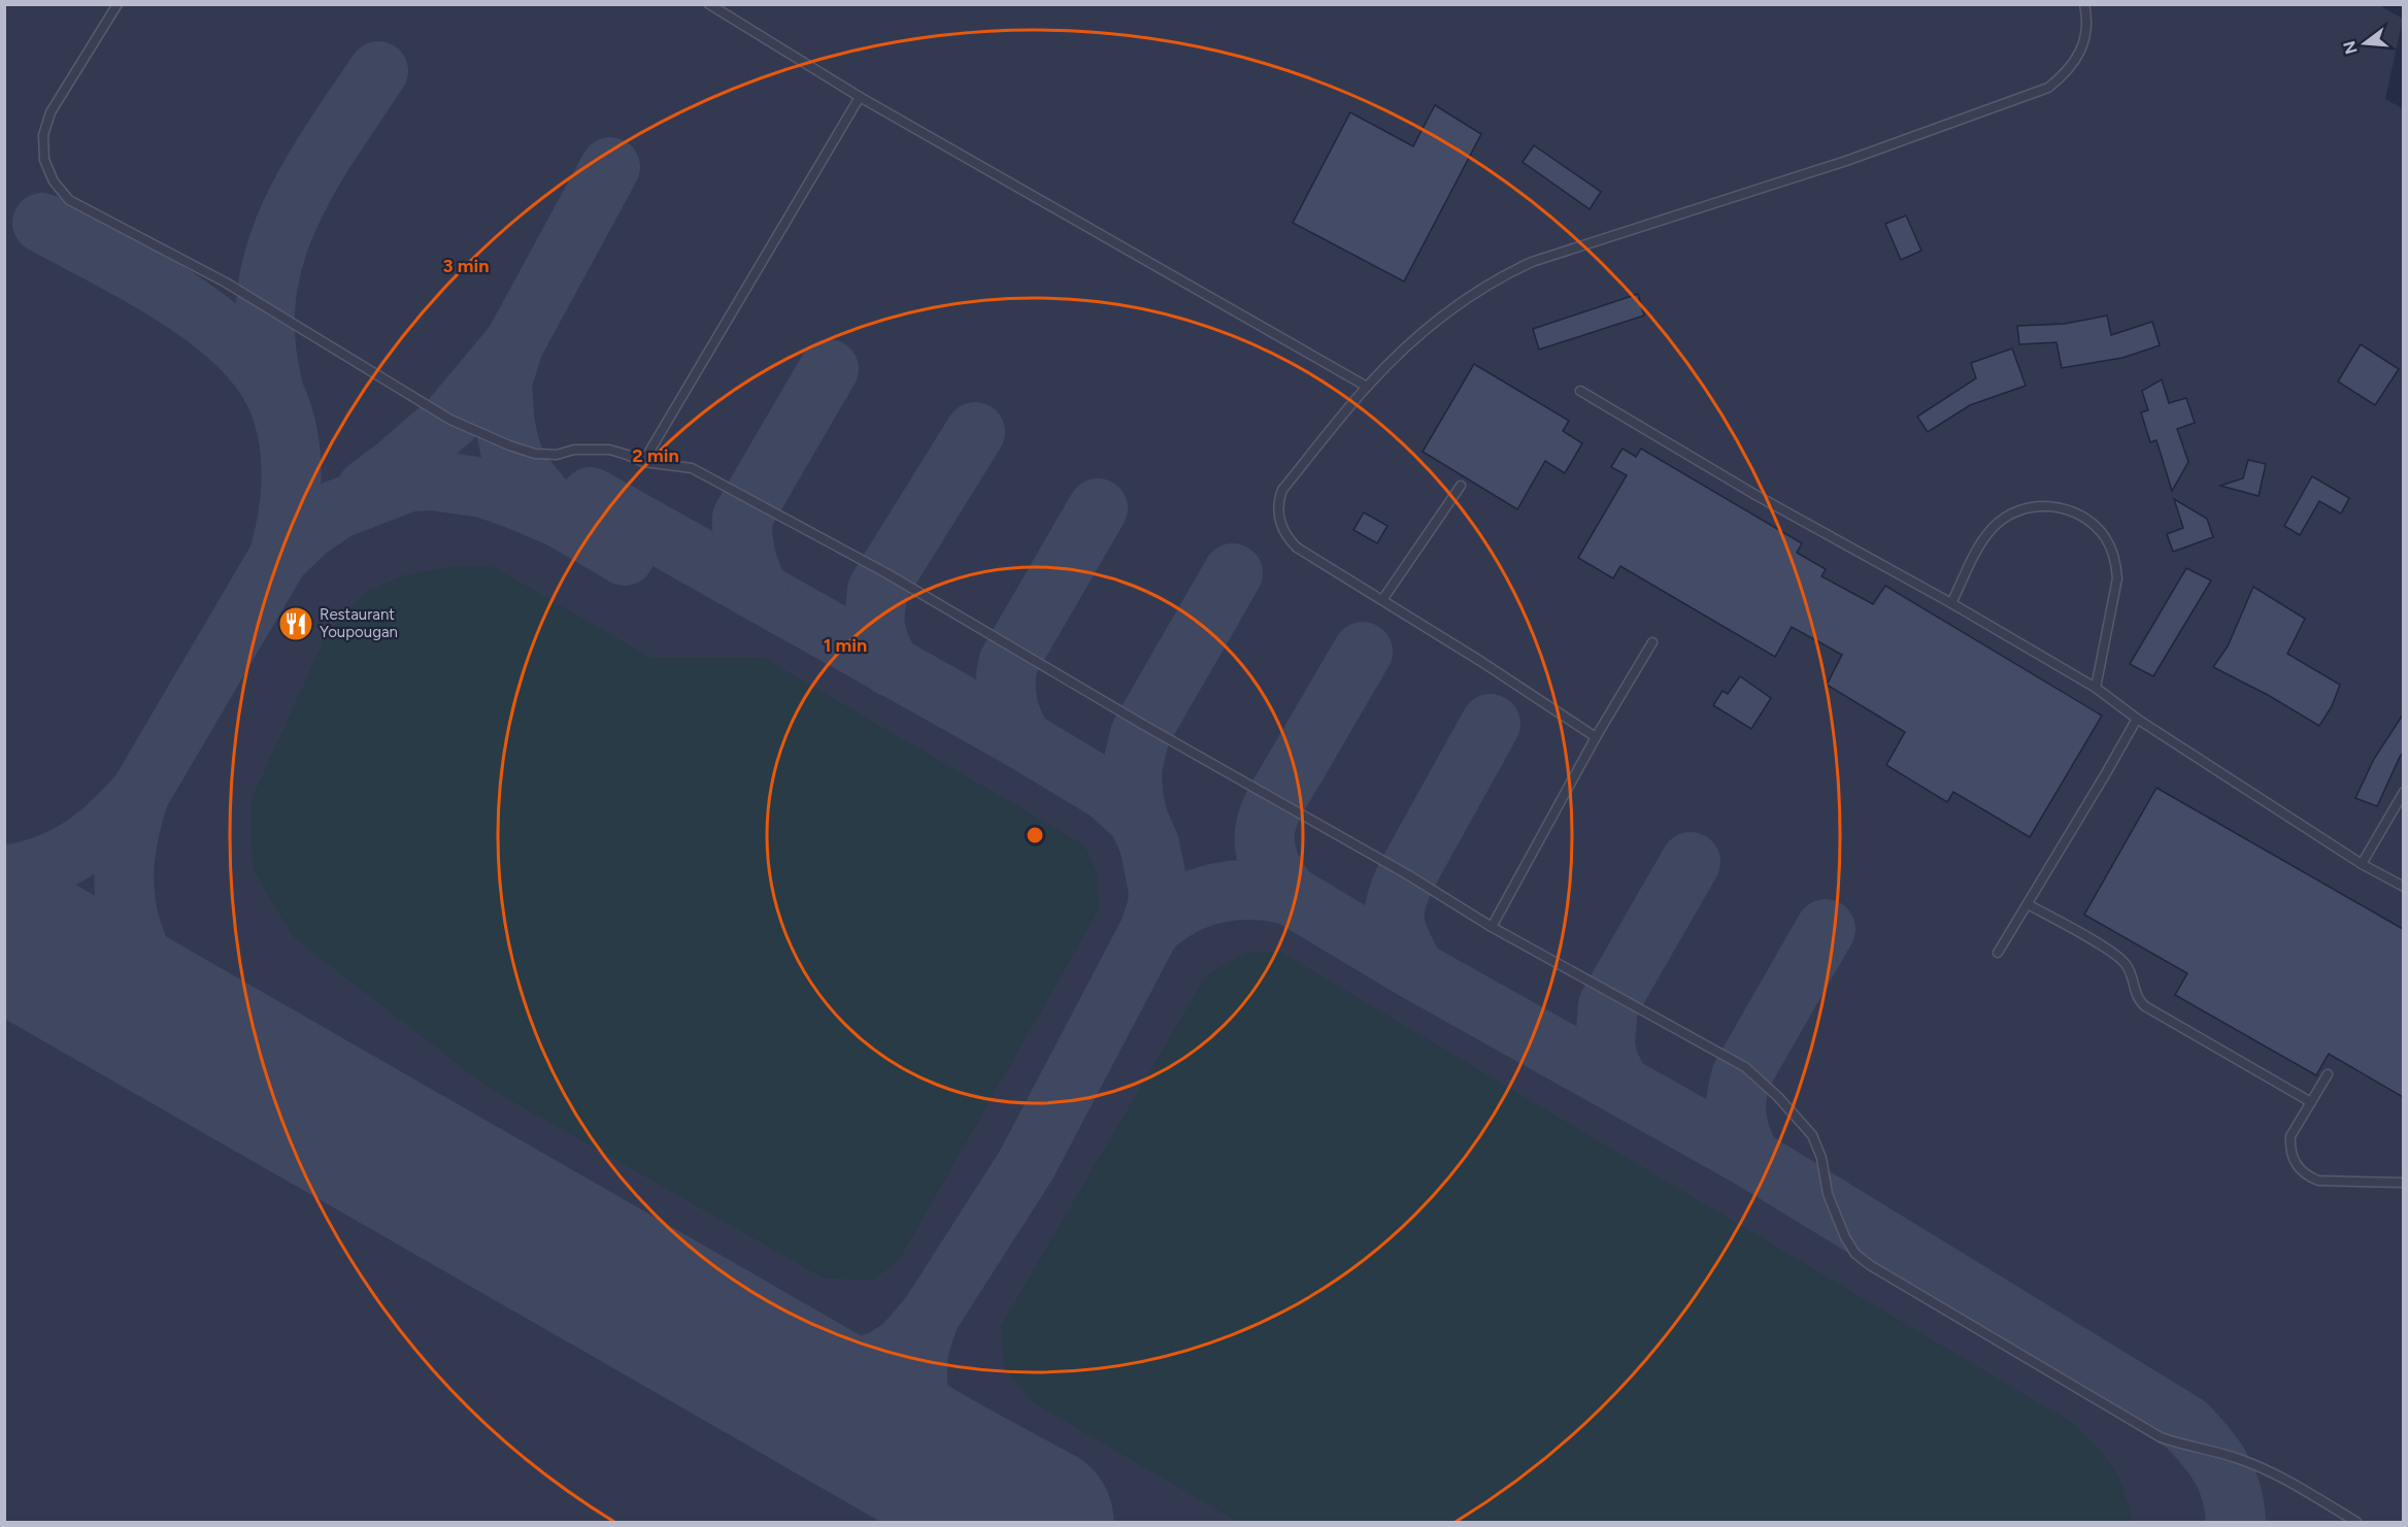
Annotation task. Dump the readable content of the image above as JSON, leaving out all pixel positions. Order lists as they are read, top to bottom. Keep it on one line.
{"places":{"restaurant":["Restaurant Youpougan"]},"north":"left","rings":["3 min","2 min","1 min"]}
